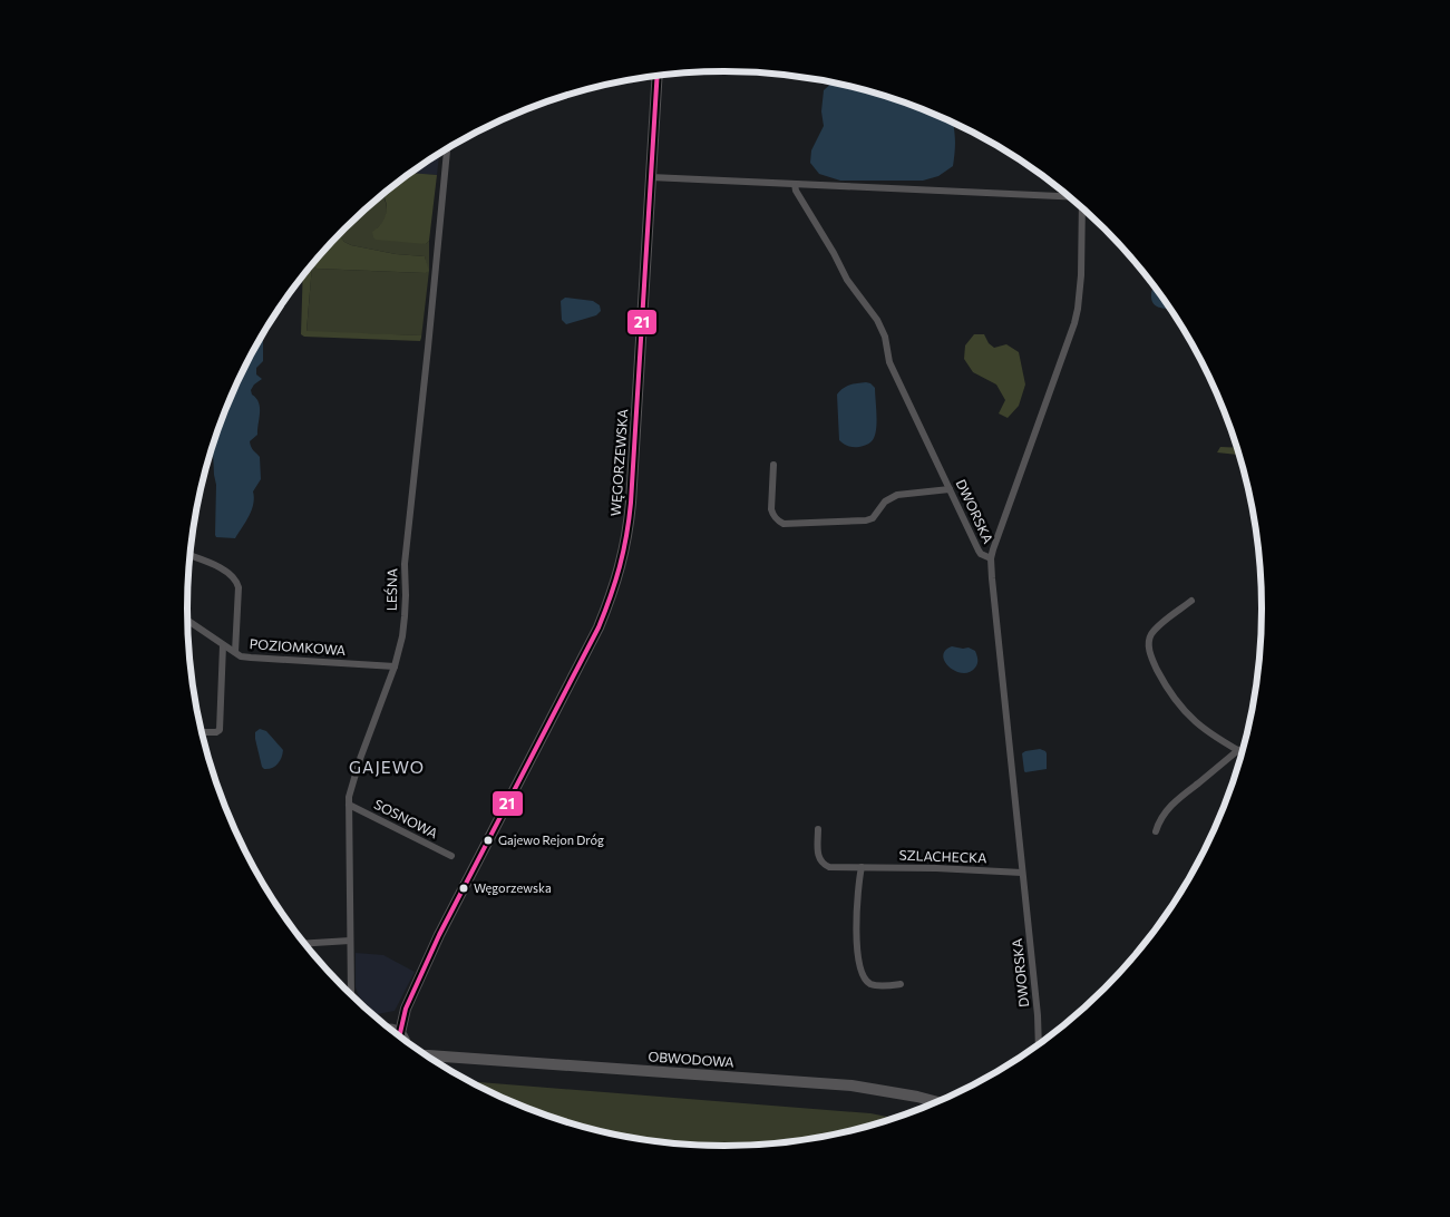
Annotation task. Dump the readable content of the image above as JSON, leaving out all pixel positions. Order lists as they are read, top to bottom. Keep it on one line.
{"streets":{"main road":["WĘGORZEWSKA","OBWODOWA"],"street":["DWORSKA","LEŚNA","POZIOMKOWA","SOSNOWA","SZLACHECKA"]},"crossings":[["DWORSKA","SZLACHECKA"],["LEŚNA","POZIOMKOWA"],["LEŚNA","SOSNOWA"]],"districts":["GAJEWO"],"places":["Gajewo Rejon Dróg","Węgorzewska"],"lines":["transit line 21"]}
